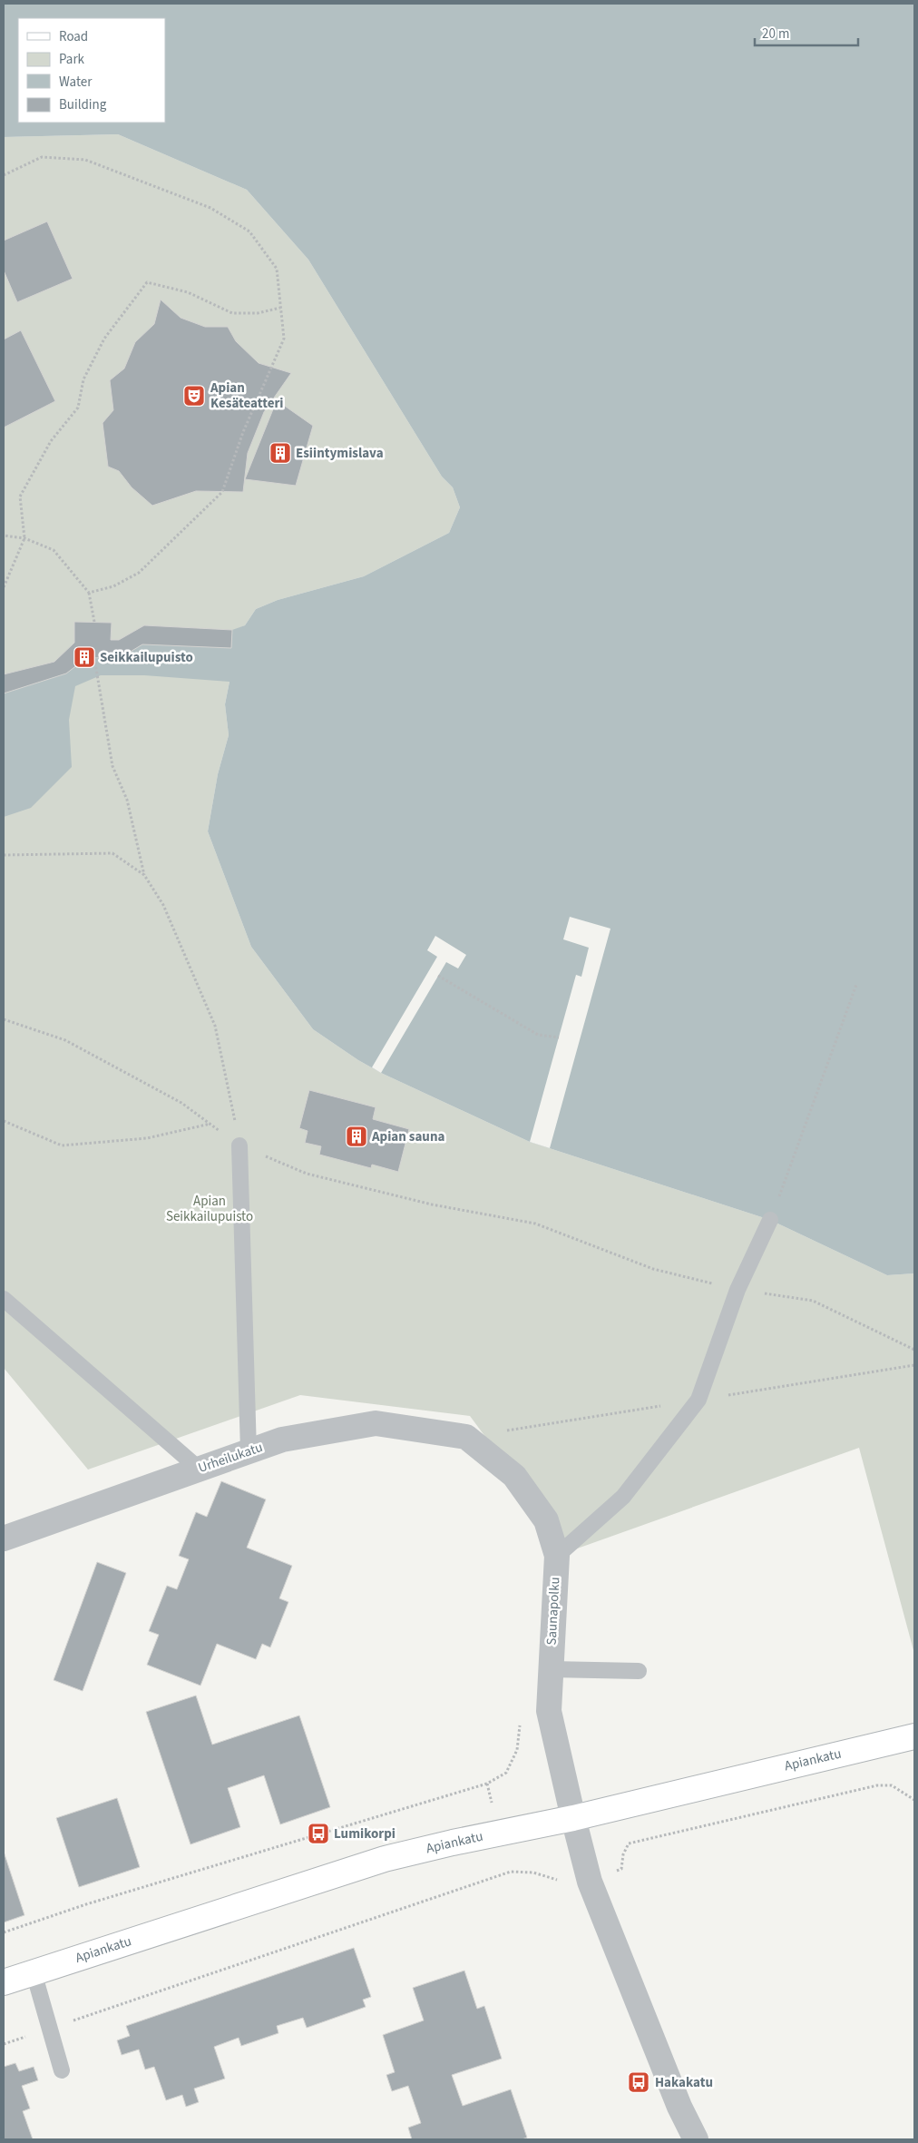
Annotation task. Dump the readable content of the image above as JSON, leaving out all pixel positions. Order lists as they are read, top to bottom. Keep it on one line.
{"streets":{"main road":["Apiankatu"],"street":["Urheilukatu","Saunapolku"]},"crossings":[["Urheilukatu","Saunapolku"],["Saunapolku","Apiankatu"]],"parks":["Apian Seikkailupuisto"],"places":{"theatre":["Apian Kesäteatteri"],"building":["Esiintymislava","Seikkailupuisto","Apian sauna"],"bus stop":["Lumikorpi","Hakakatu"]},"legend":["Road","Park","Water","Building"],"scale_bar":"20 m"}
